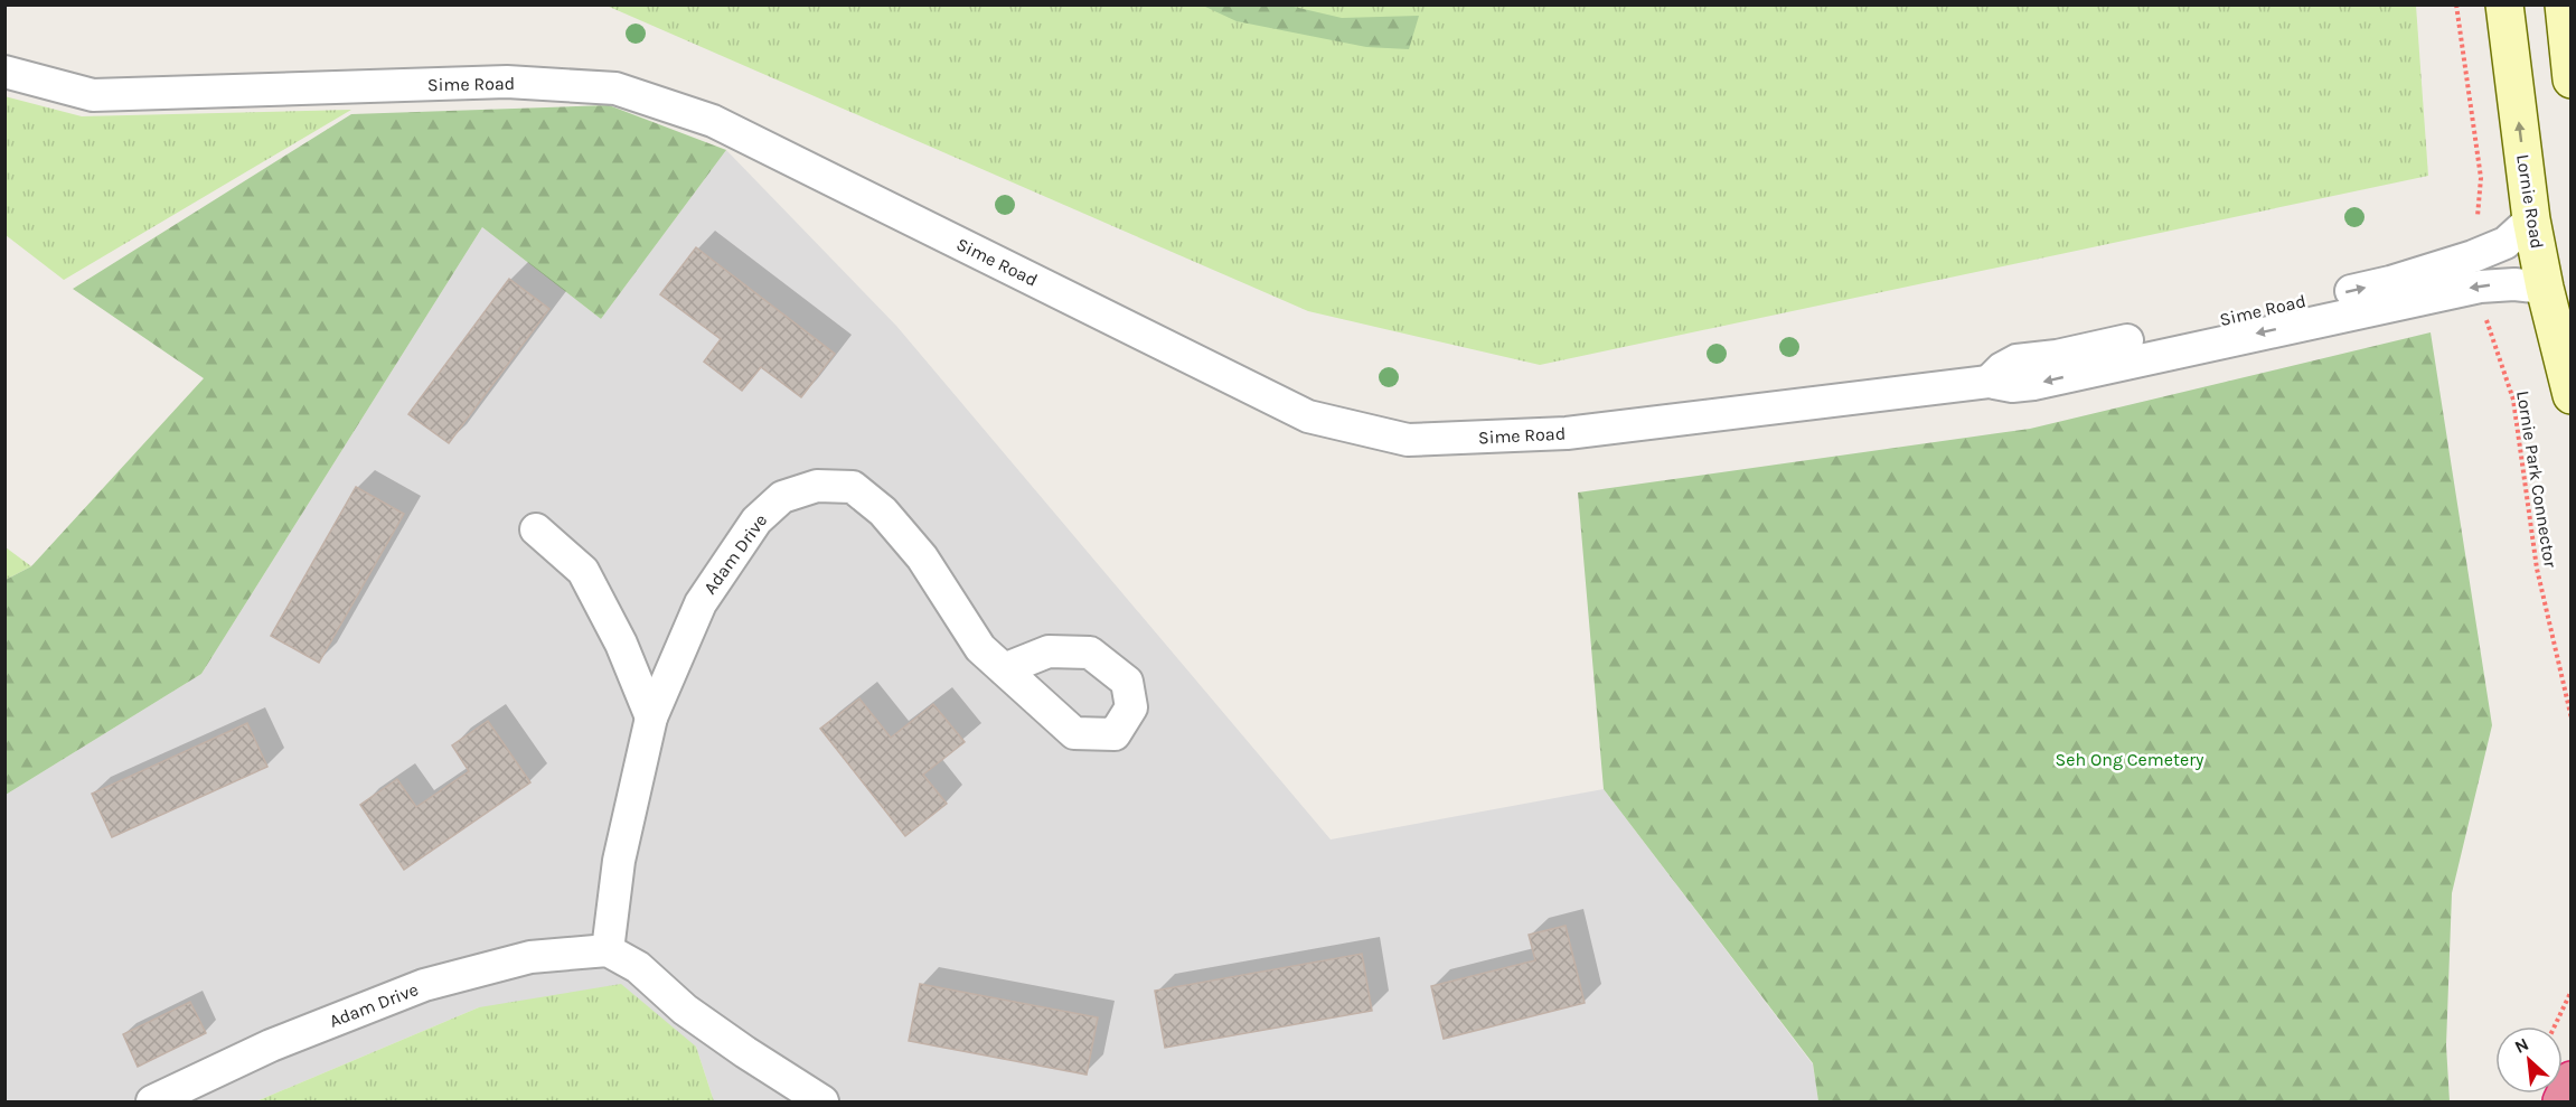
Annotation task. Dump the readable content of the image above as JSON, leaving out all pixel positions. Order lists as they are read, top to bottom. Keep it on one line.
{"streets":{"street":["Sime Road","Lornie Road","Adam Drive"],"path":["Lornie Park Connector"]},"crossings":[["Sime Road","Lornie Road"],["Sime Road","Lornie Park Connector"]],"parks":["Seh Ong Cemetery"],"north":"top left"}
